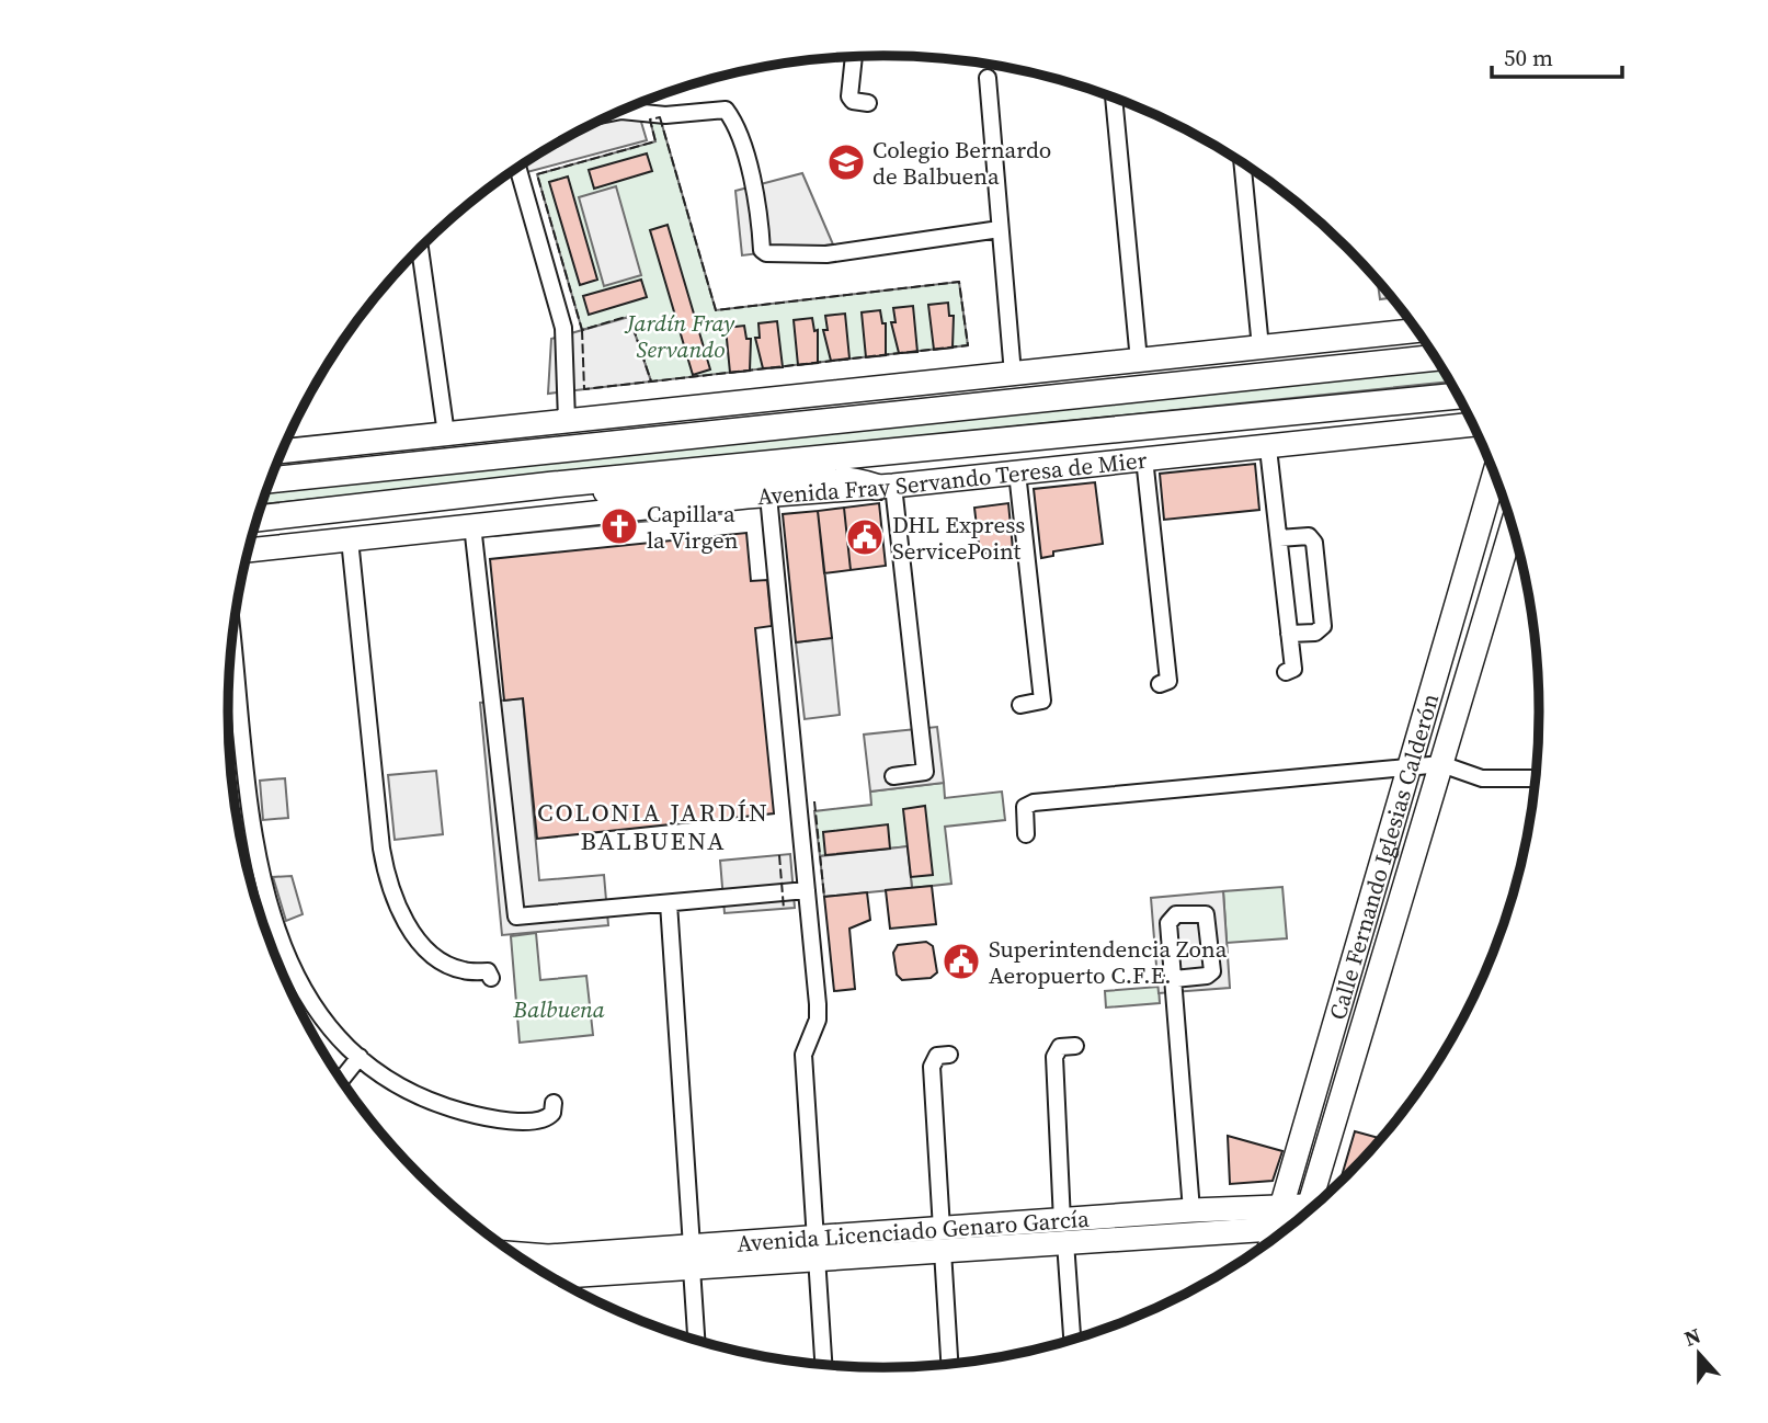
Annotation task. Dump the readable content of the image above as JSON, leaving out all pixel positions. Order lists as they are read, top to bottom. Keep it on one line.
{"streets":{"main road":["Avenida Fray Servando Teresa de Mier"],"street":["Calle Fernando Iglesias Calderón","Avenida Licenciado Genaro García"]},"crossings":[["Calle Fernando Iglesias Calderón","Avenida Licenciado Genaro García"]],"districts":["COLONIA JARDÍN BALBUENA"],"parks":["Jardín Fray Servando","Balbuena"],"places":{"school or university":["Colegio Bernardo de Balbuena"],"church":["Capilla a la Virgen"],"public building":["DHL Express ServicePoint","Superintendencia Zona Aeropuerto C.F.E."]},"scale_bar":"50 m","north":"top"}
